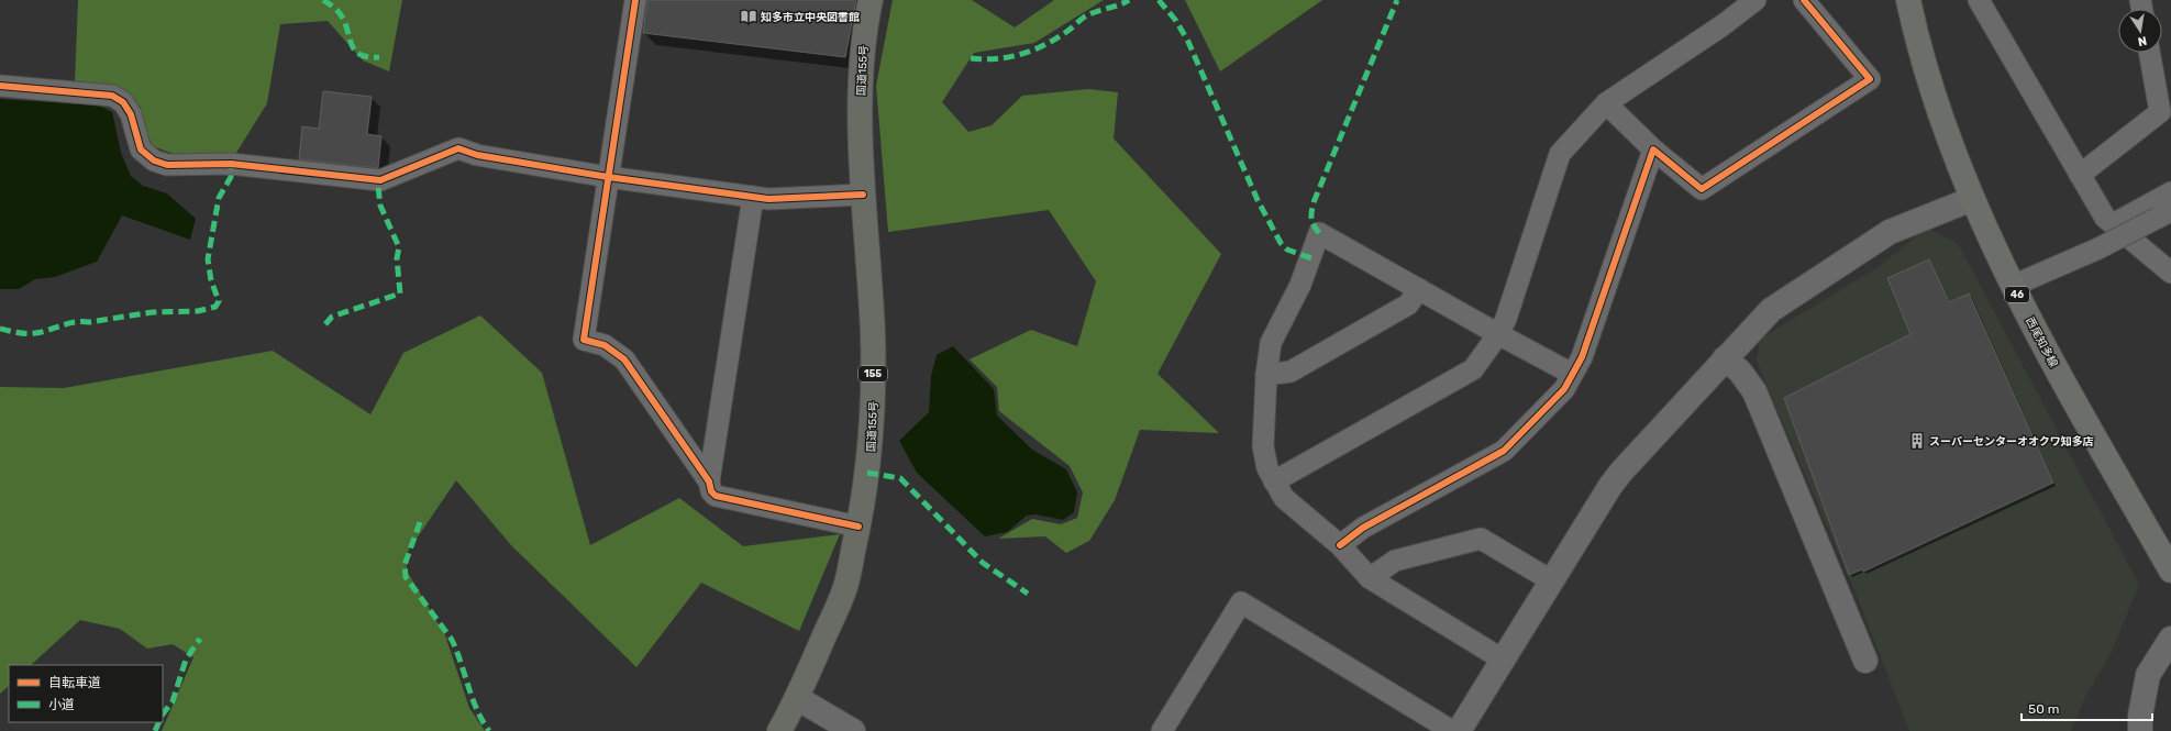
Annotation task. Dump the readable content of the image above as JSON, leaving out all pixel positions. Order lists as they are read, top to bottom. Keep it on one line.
{"streets":{"highway":["国道155号","155"],"main road":["46","西尾知多線"]},"places":{"library":["知多市立中央図書館"],"building":["スーパーセンターオオクワ知多店"]},"legend":["自転車道","小道"],"scale_bar":"50 m","north":"bottom"}
